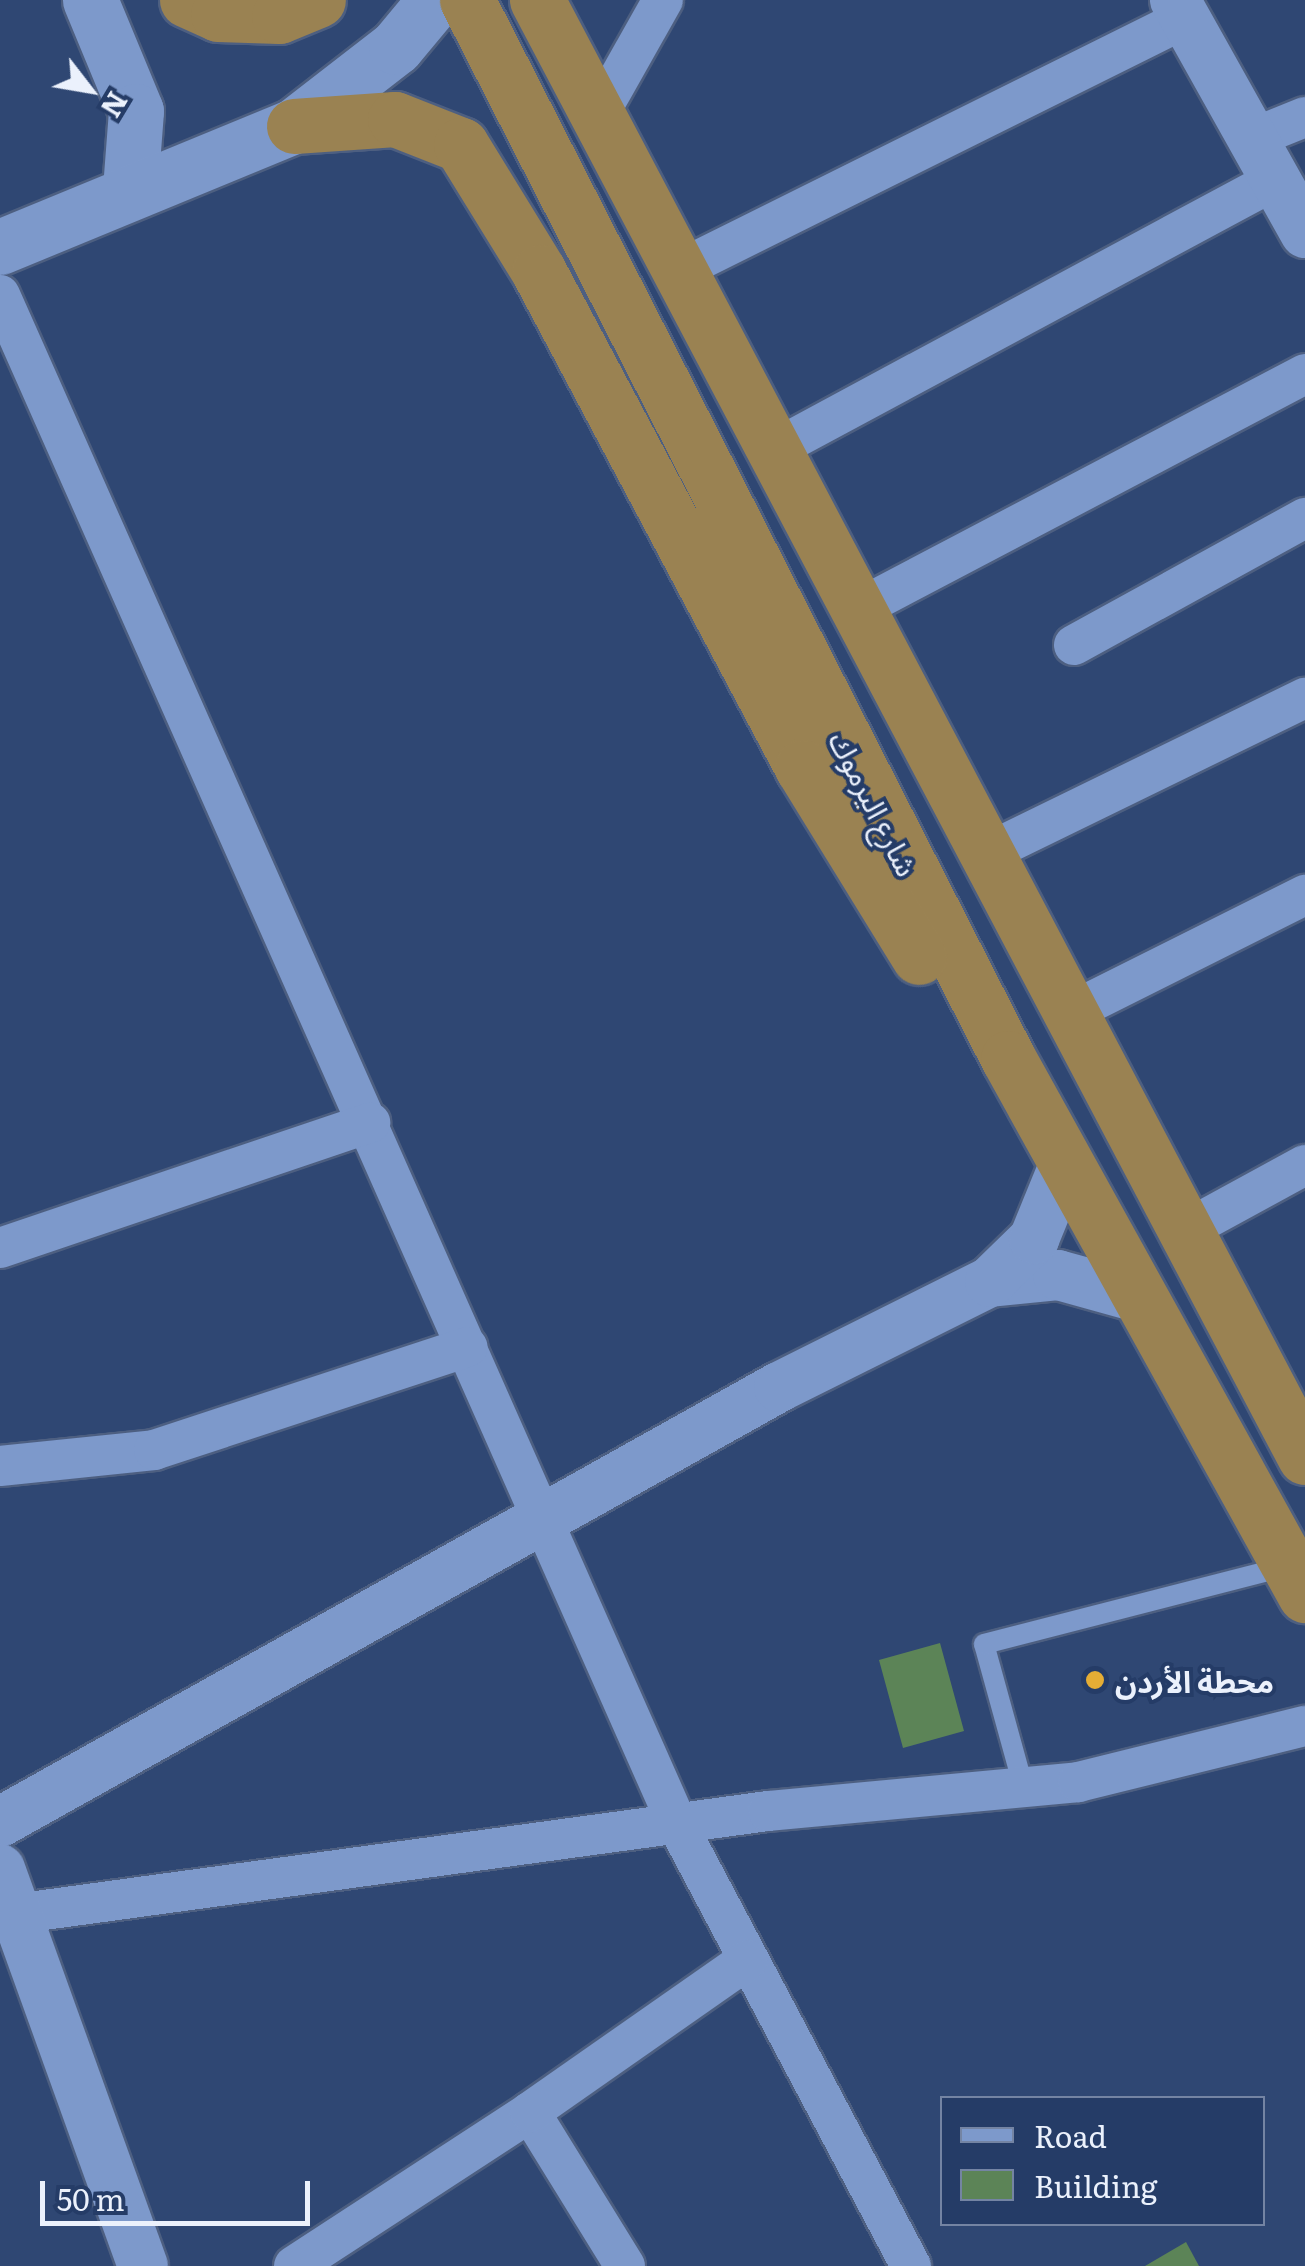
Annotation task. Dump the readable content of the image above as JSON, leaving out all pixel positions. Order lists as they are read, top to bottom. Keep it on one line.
{"streets":{"highway":["شارع اليرموك"]},"places":["محطة الأردن"],"legend":["Road","Building"],"scale_bar":"50 m","north":"bottom right"}
